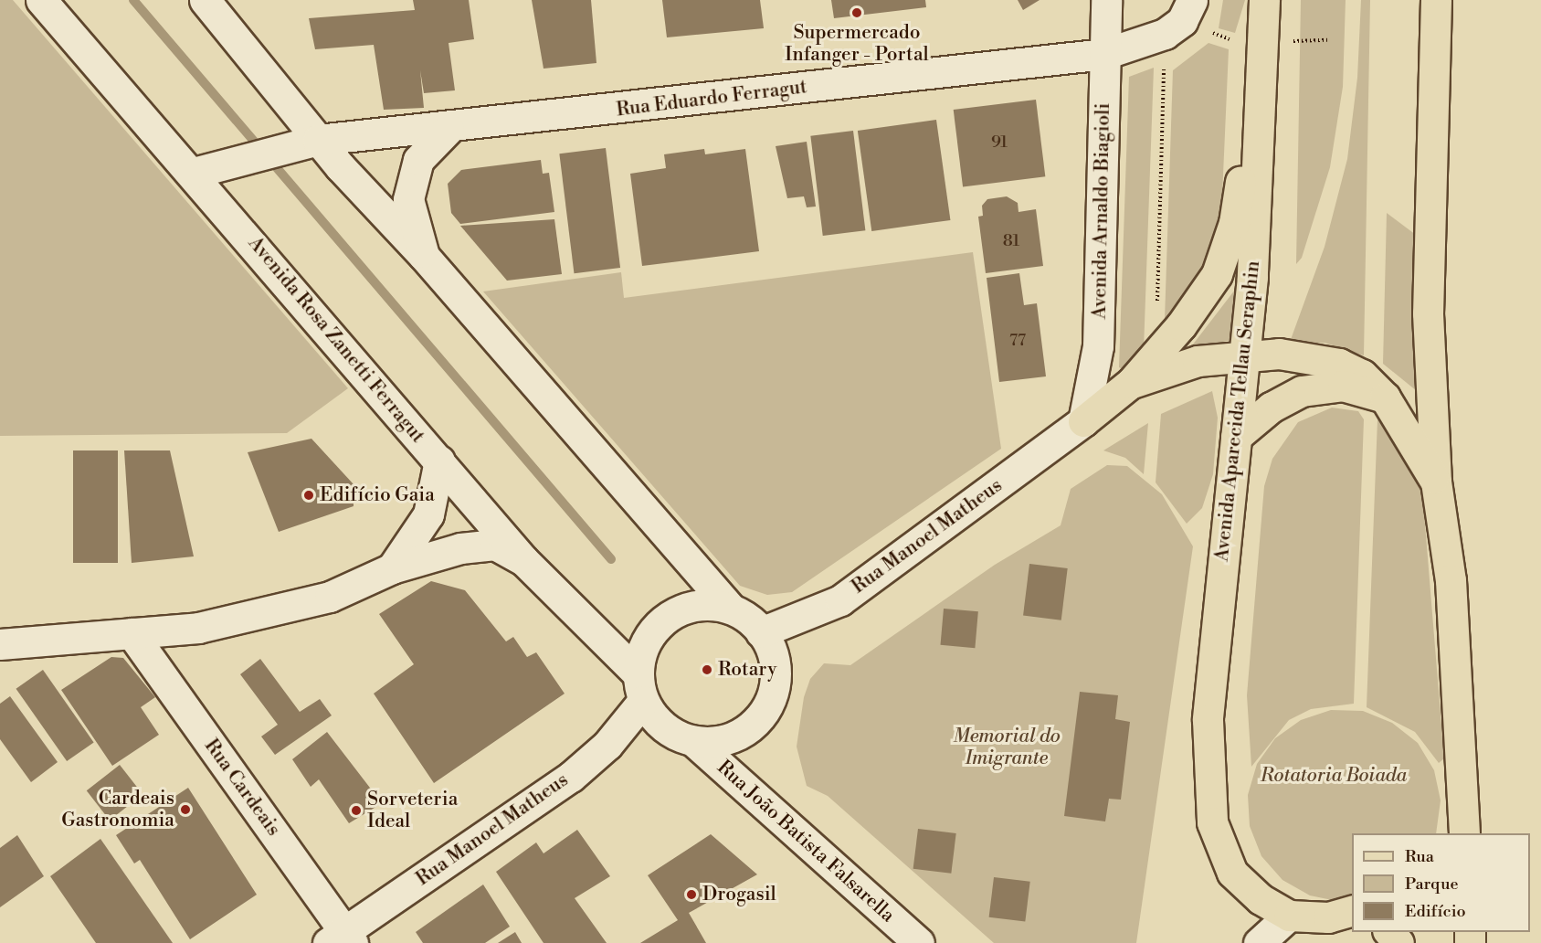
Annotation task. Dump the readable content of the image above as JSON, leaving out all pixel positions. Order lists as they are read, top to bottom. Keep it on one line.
{"streets":{"main road":["Rua Eduardo Ferragut","Avenida Arnaldo Biagioli","Avenida Rosa Zanetti Ferragut","Avenida Aparecida Tellau Seraphin","Rua Manoel Matheus","Rua Cardeais","Rua João Batista Falsarella"]},"crossings":[["Rua Eduardo Ferragut","Avenida Arnaldo Biagioli"],["Rua Eduardo Ferragut","Avenida Rosa Zanetti Ferragut"],["Avenida Arnaldo Biagioli","Rua Manoel Matheus"],["Avenida Rosa Zanetti Ferragut","Rua Manoel Matheus"],["Avenida Rosa Zanetti Ferragut","Rua João Batista Falsarella"],["Rua Manoel Matheus","Rua Cardeais"],["Rua Manoel Matheus","Rua João Batista Falsarella"]],"parks":["Memorial do Imigrante","Rotatoria Boiada"],"places":["Supermercado Infanger - Portal","Edifício Gaia","Rotary","Cardeais Gastronomia","Sorveteria Ideal","Drogasil"],"house_numbers":["91","81","77"],"legend":["Rua","Parque","Edifício"]}
